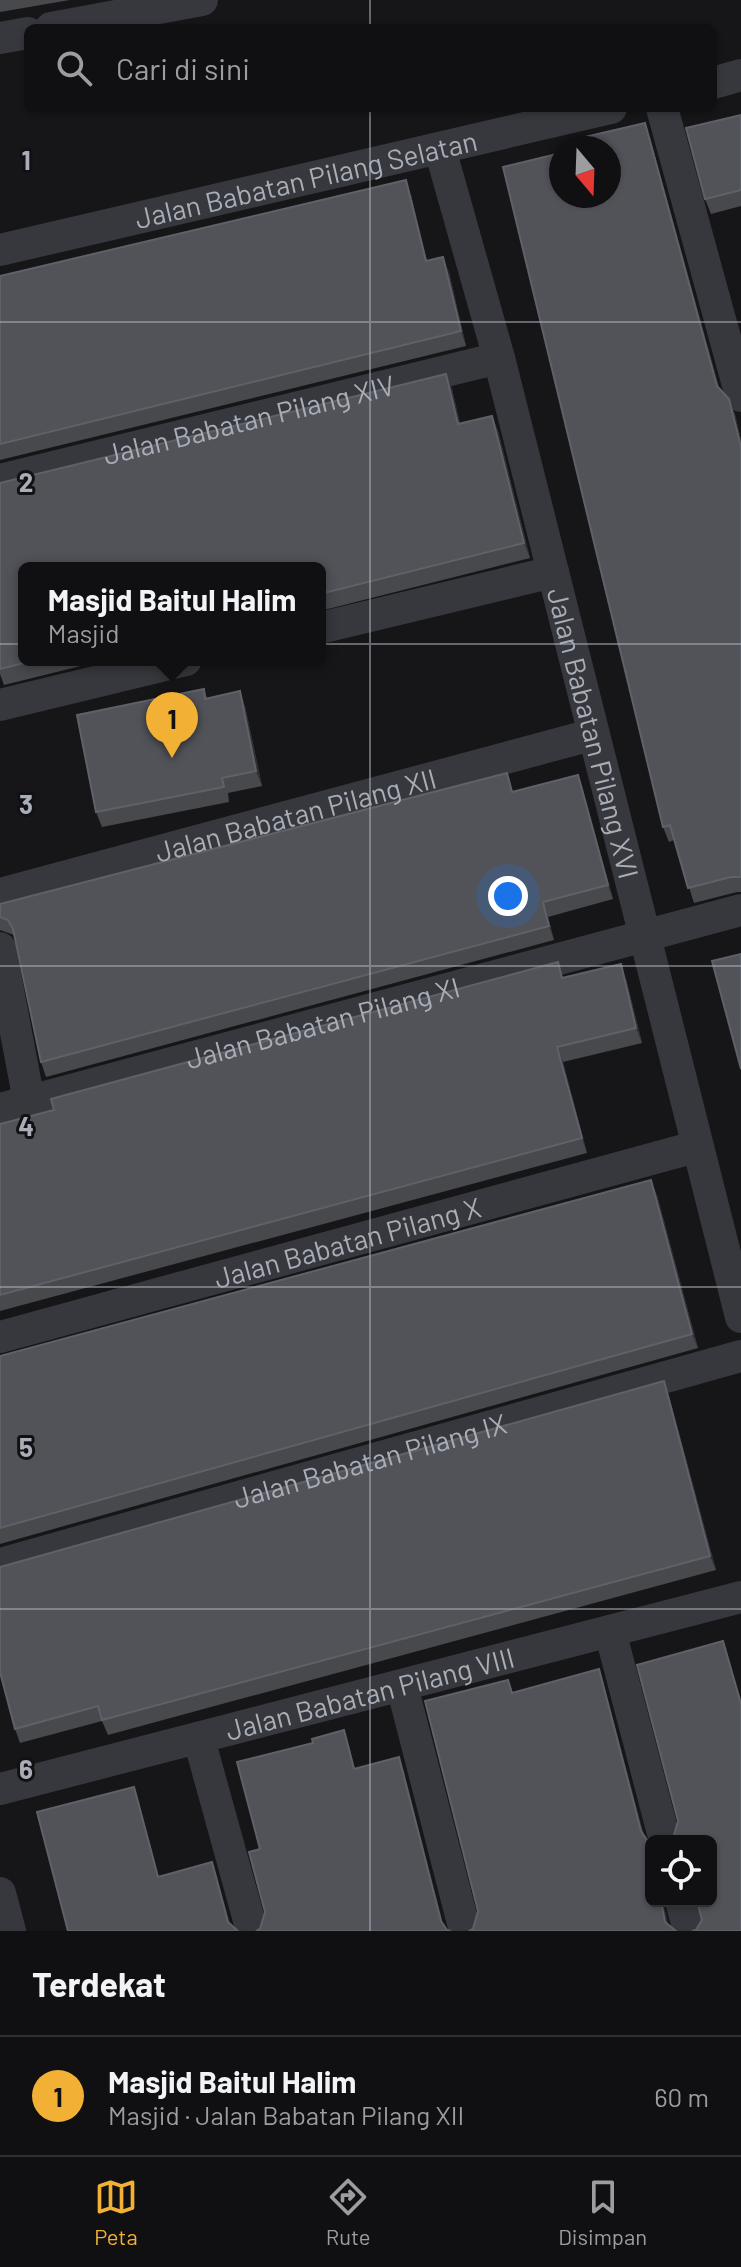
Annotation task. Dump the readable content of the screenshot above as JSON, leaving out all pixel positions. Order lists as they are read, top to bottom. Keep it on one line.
{"streets":{"street":["Jalan Babatan Pilang Selatan","Jalan Babatan Pilang XIV","Jalan Babatan Pilang XVI","Jalan Babatan Pilang XII","Jalan Babatan Pilang XI","Jalan Babatan Pilang X","Jalan Babatan Pilang IX","Jalan Babatan Pilang VIII"]},"crossings":[["Jalan Babatan Pilang Selatan","Jalan Babatan Pilang XVI"],["Jalan Babatan Pilang XIV","Jalan Babatan Pilang XVI"],["Jalan Babatan Pilang XVI","Jalan Babatan Pilang XII"],["Jalan Babatan Pilang XVI","Jalan Babatan Pilang XI"],["Jalan Babatan Pilang XVI","Jalan Babatan Pilang X"]],"north":"bottom","page":{"search":"Cari di sini","popup":["Masjid Baitul Halim","Masjid"],"pins":"1","heading":"Terdekat","list":[{"mark":"1","name":"Masjid Baitul Halim","note":"Masjid · Jalan Babatan Pilang XII","value":"60 m"}],"nav":["Peta","Rute","Disimpan"]},"grid":{"rows":["1","2","3","4","5","6"]}}
